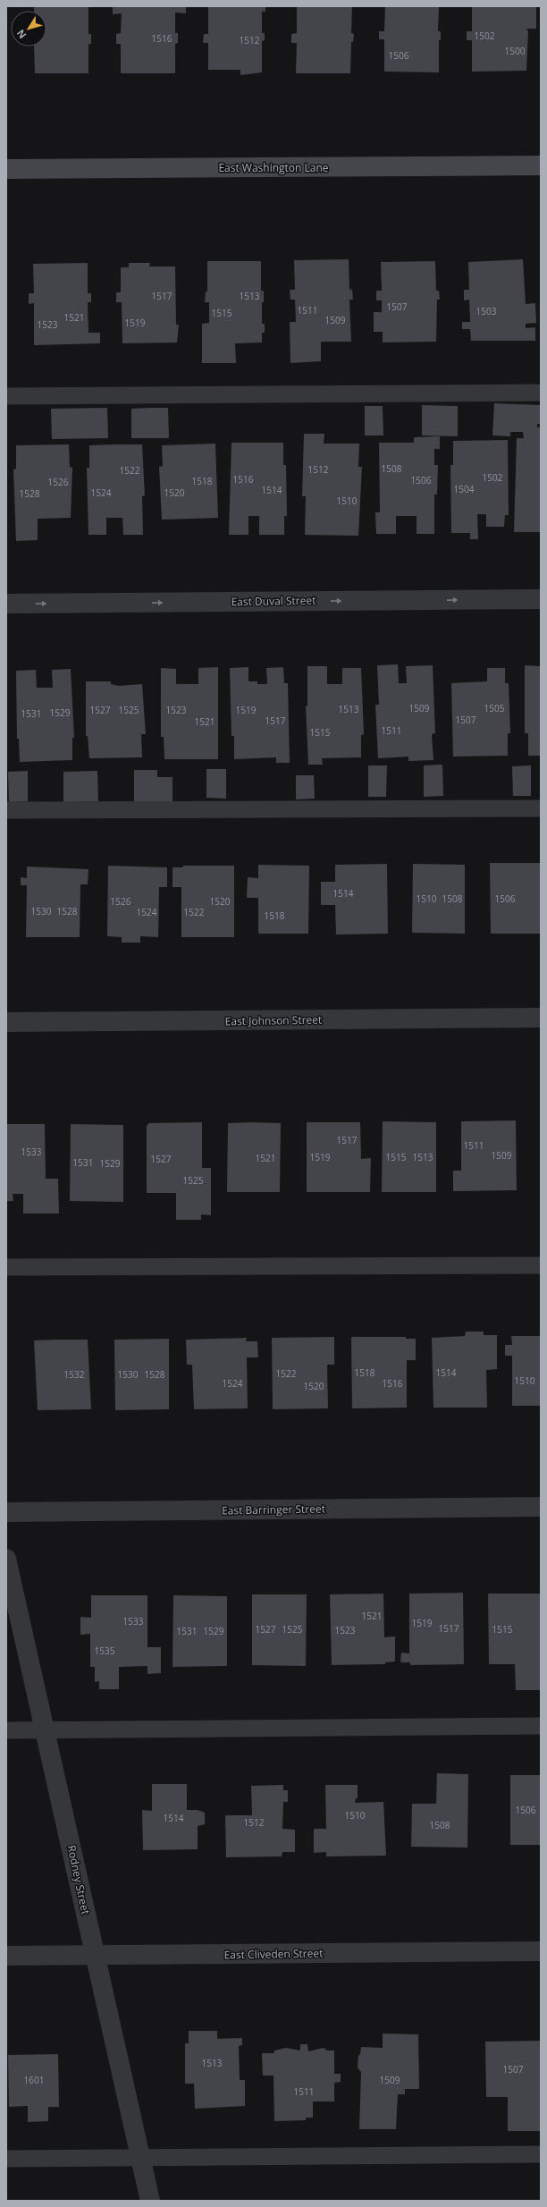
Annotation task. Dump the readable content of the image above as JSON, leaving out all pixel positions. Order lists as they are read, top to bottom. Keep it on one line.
{"streets":{"main road":["East Washington Lane"],"street":["East Duval Street","East Johnson Street","East Barringer Street","Rodney Street","East Cliveden Street"]},"crossings":[["Rodney Street","East Cliveden Street"]],"one_way":["East Duval Street"],"house_numbers":["1502","1516","1512","1500","1506","1517","1513","1507","1511","1503","1515","1521","1509","1519","1523","1508","1512","1522","1502","1516","1506","1518","1526","1504","1514","1524","1520","1528","1510","1509","1505","1513","1527","1525","1523","1519","1529","1531","1507","1517","1521","1511","1515","1514","1510","1508","1506","1526","1520","1530","1528","1524","1522","1518","1517","1511","1533","1509","1519","1515","1513","1521","1527","1531","1529","1525","1518","1514","1522","1532","1530","1528","1510","1524","1516","1520","1521","1533","1519","1517","1527","1525","1515","1523","1531","1529","1535","1506","1510","1514","1512","1508","1513","1507","1601","1509","1511"],"north":"bottom left"}
